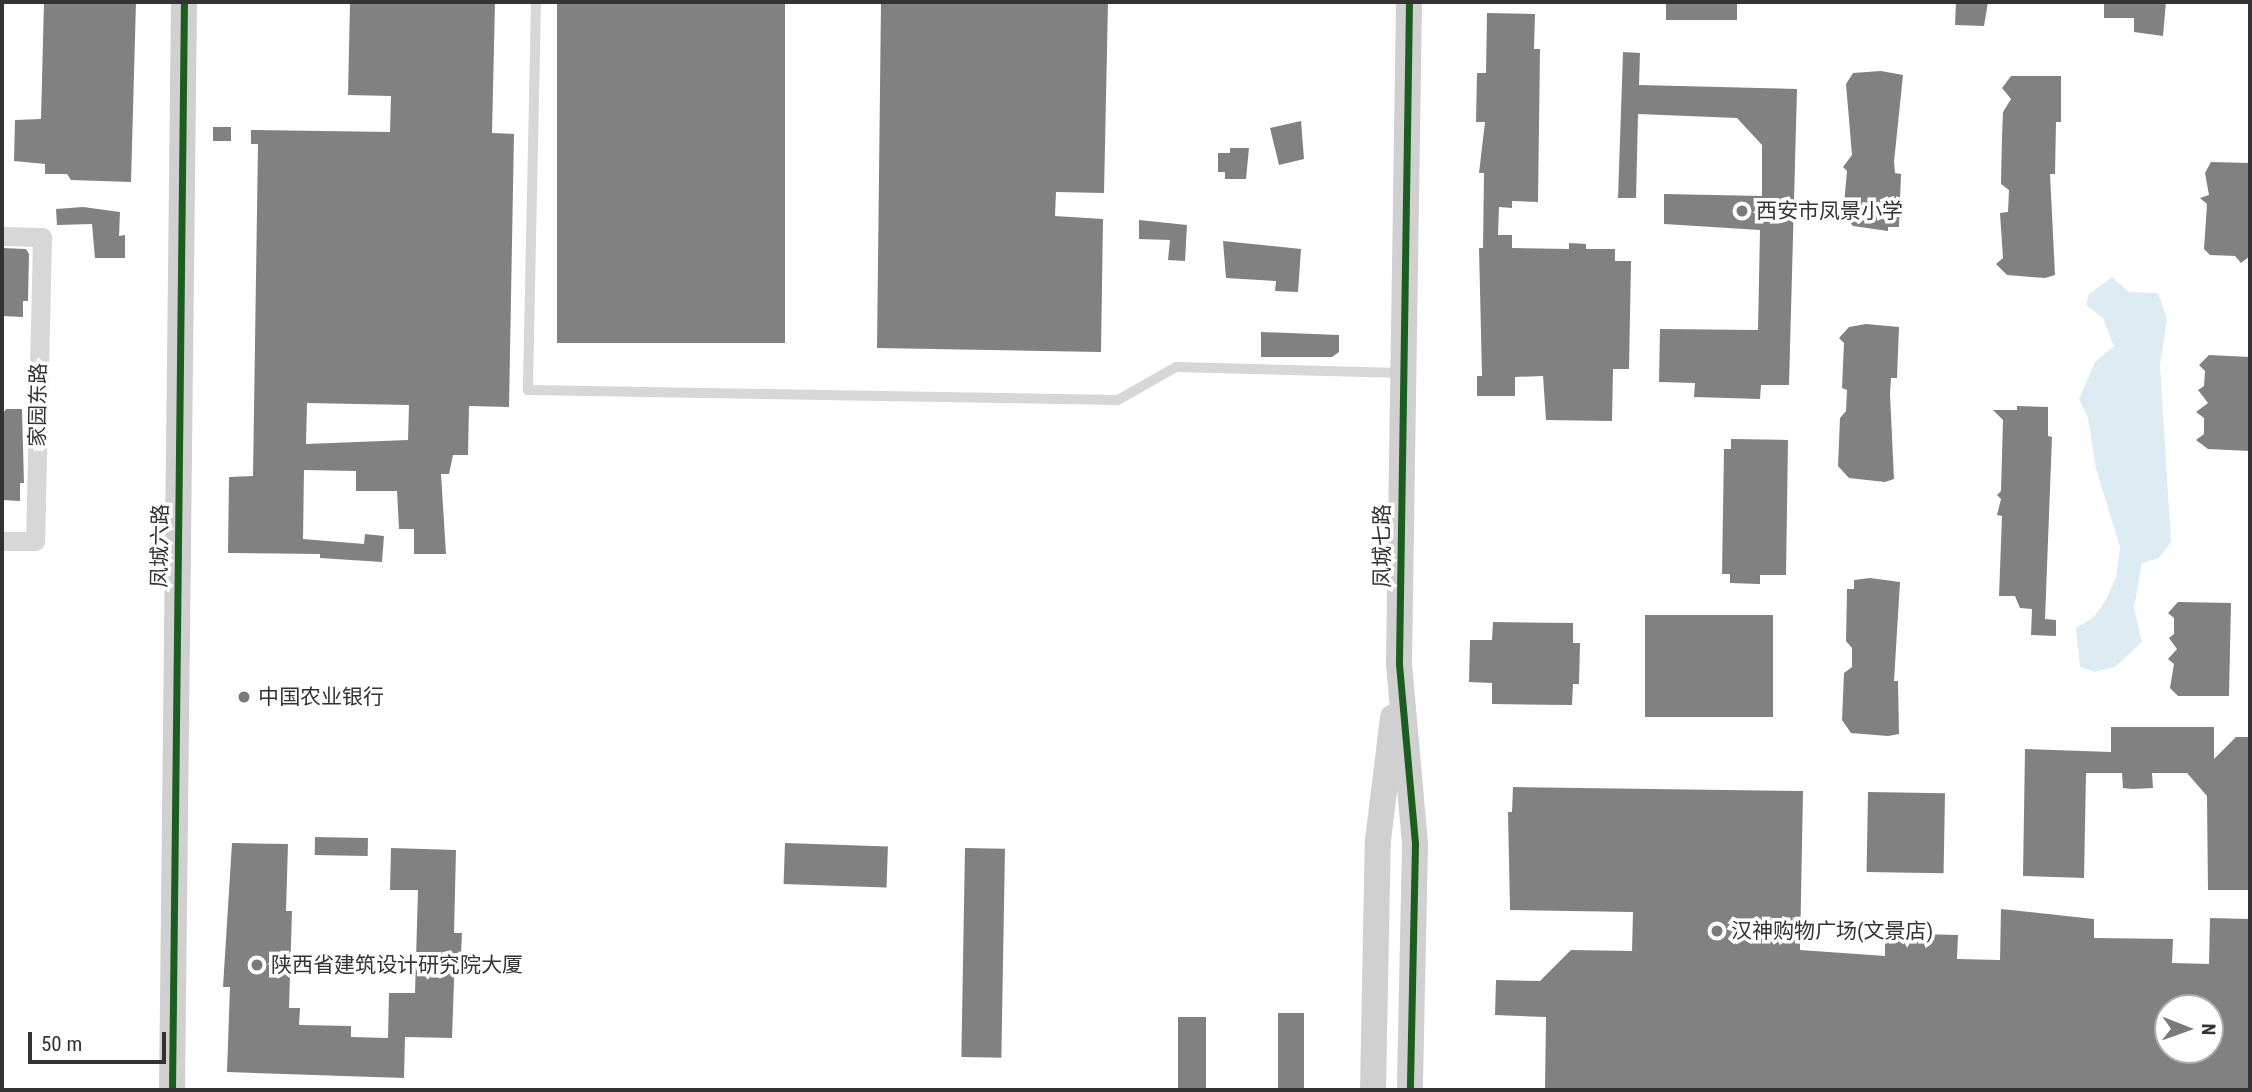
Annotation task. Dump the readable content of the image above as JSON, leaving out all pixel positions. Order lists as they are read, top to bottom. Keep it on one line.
{"streets":{"street":["家园东路","凤城六路","凤城七路"]},"places":["西安市凤景小学","中国农业银行","汉神购物广场(文景店)","陕西省建筑设计研究院大厦"],"scale_bar":"50 m","north":"right"}
